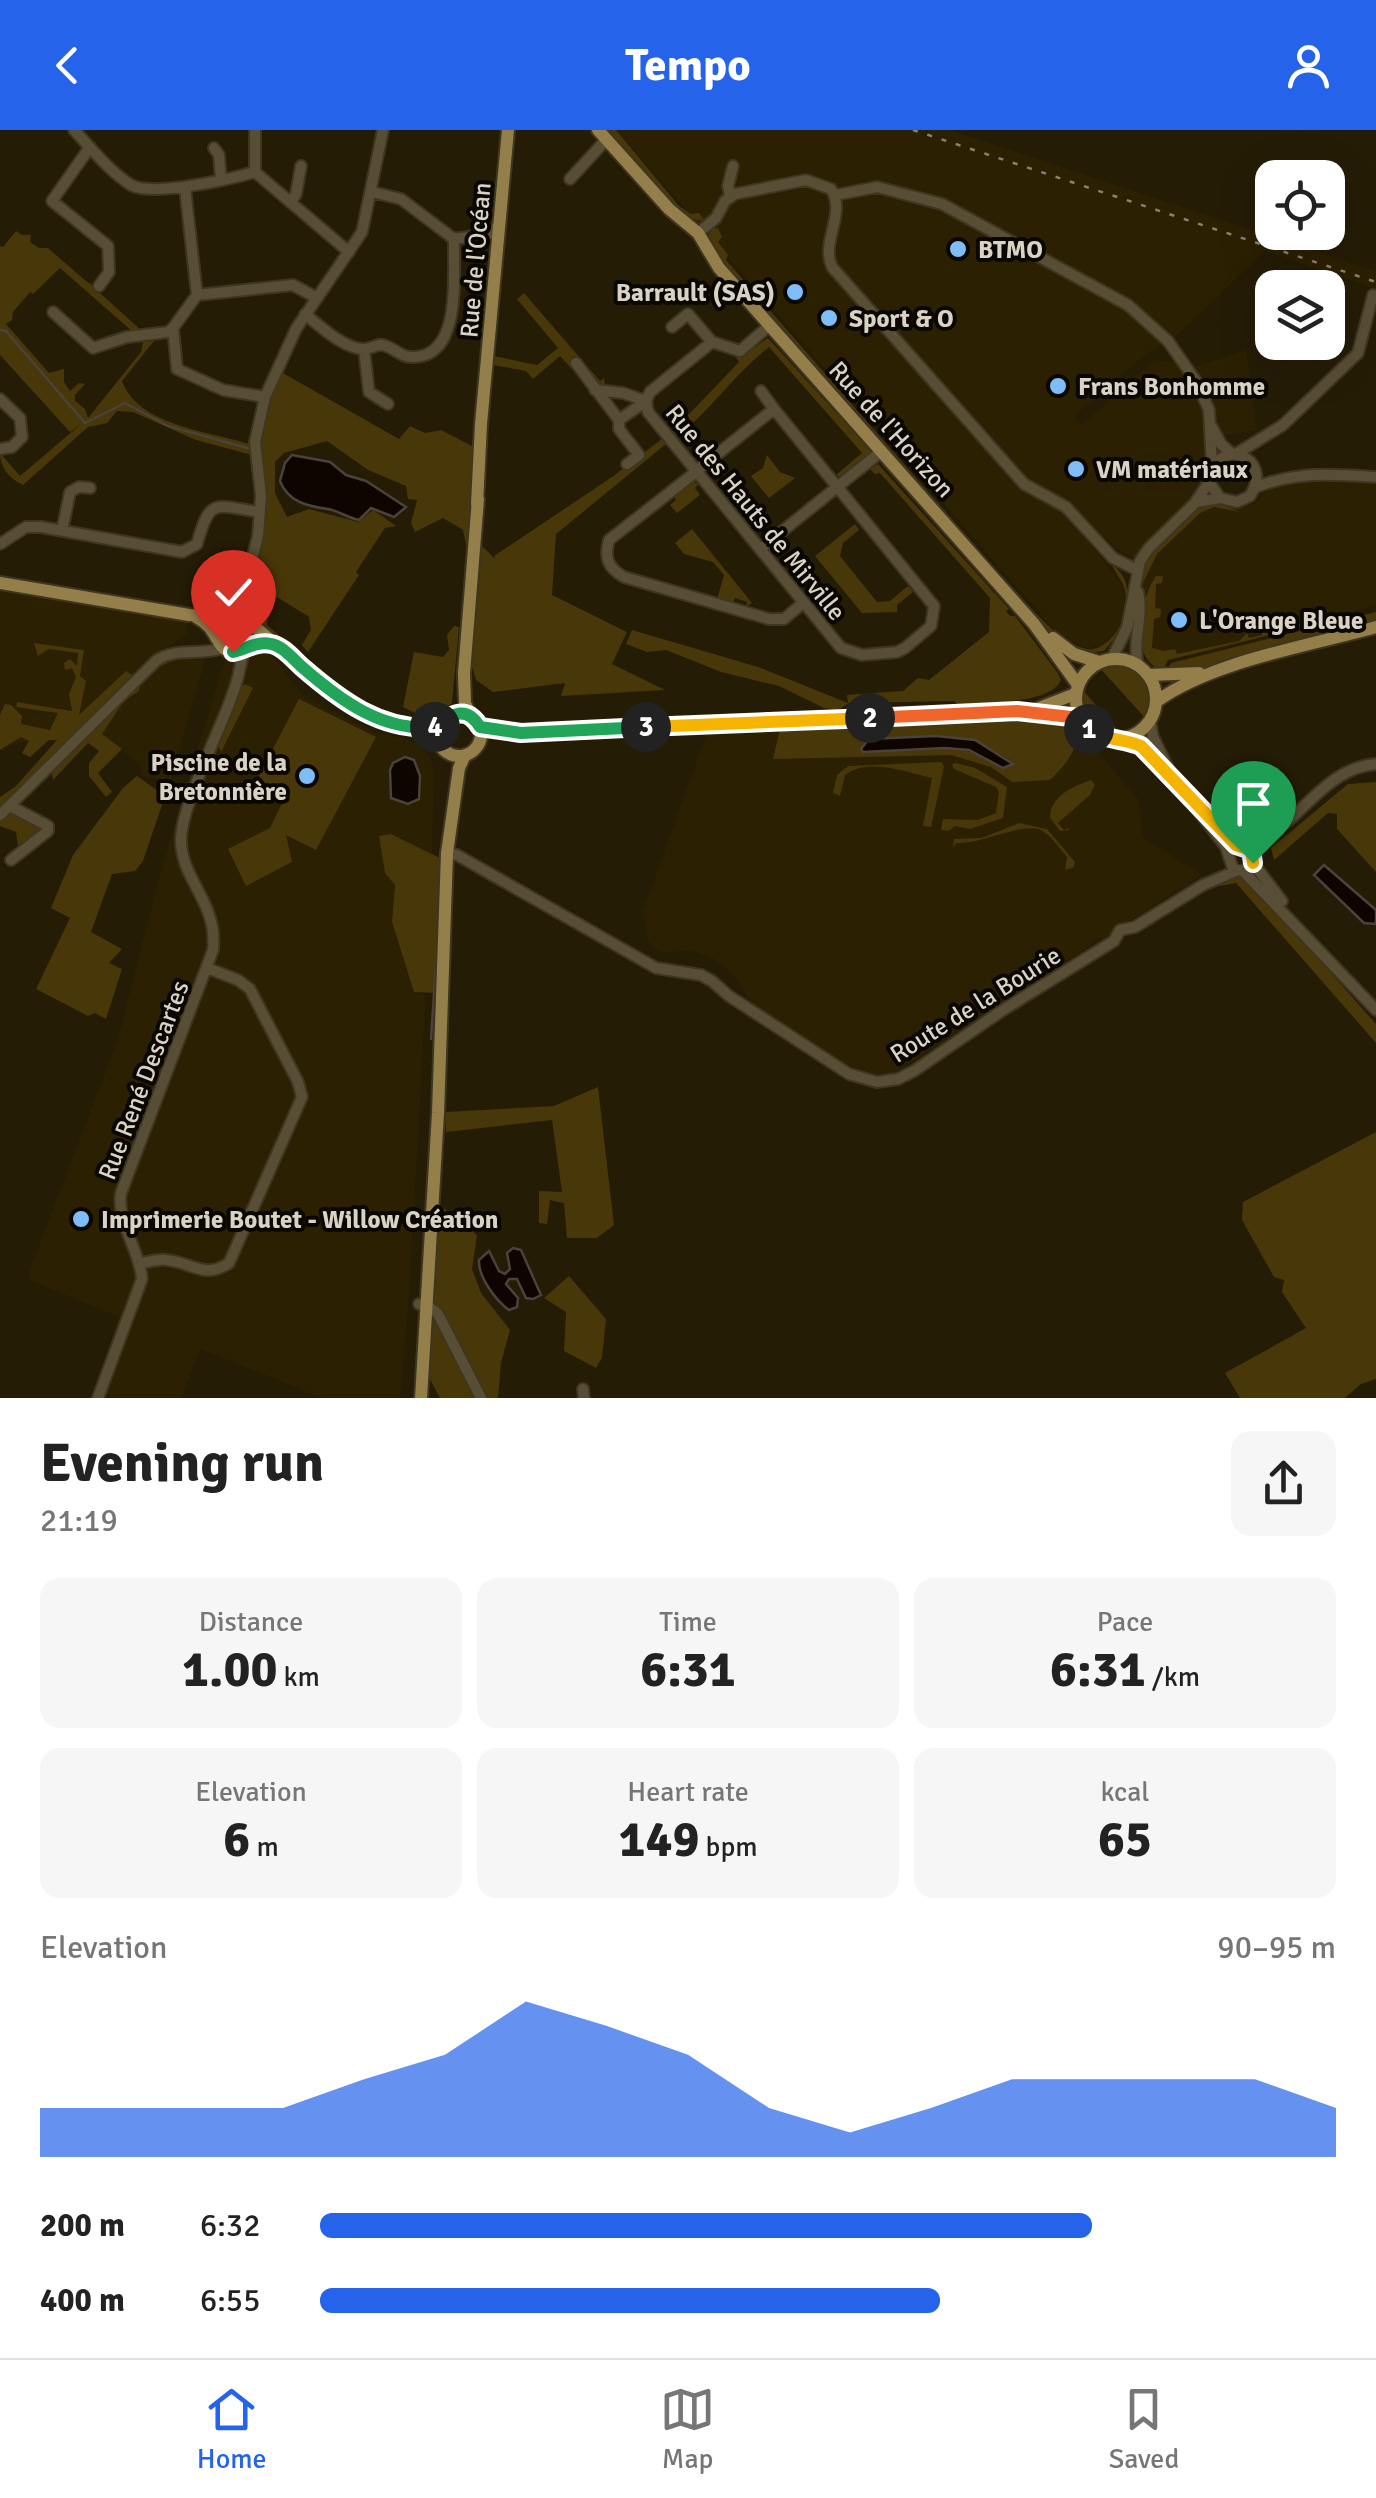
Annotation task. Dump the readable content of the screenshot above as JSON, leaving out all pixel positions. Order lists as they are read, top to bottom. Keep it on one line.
{"streets":{"main road":["Rue de l'Océan","Rue de l'Horizon"],"street":["Rue des Hauts de Mirville","Route de la Bourie","Rue René Descartes"]},"places":["BTMO","Barrault (SAS)","Sport & O","Frans Bonhomme","VM matériaux","L'Orange Bleue","Piscine de la Bretonnière","Imprimerie Boutet - Willow Création"],"page":{"header":"Tempo","pins":["2","3","4","1"],"heading":["Evening run","21:19"],"stats":[["Distance","1.00 km"],["Time","6:31"],["Pace","6:31 /km"],["Elevation","6 m"],["Heart rate","149 bpm"],["kcal","65"]],"chart":["Elevation","90–95 m"],"list":[{"name":"200 m","note":"6:32"},{"name":"400 m","note":"6:55"}],"tabs":["Home","Map","Saved"]}}
